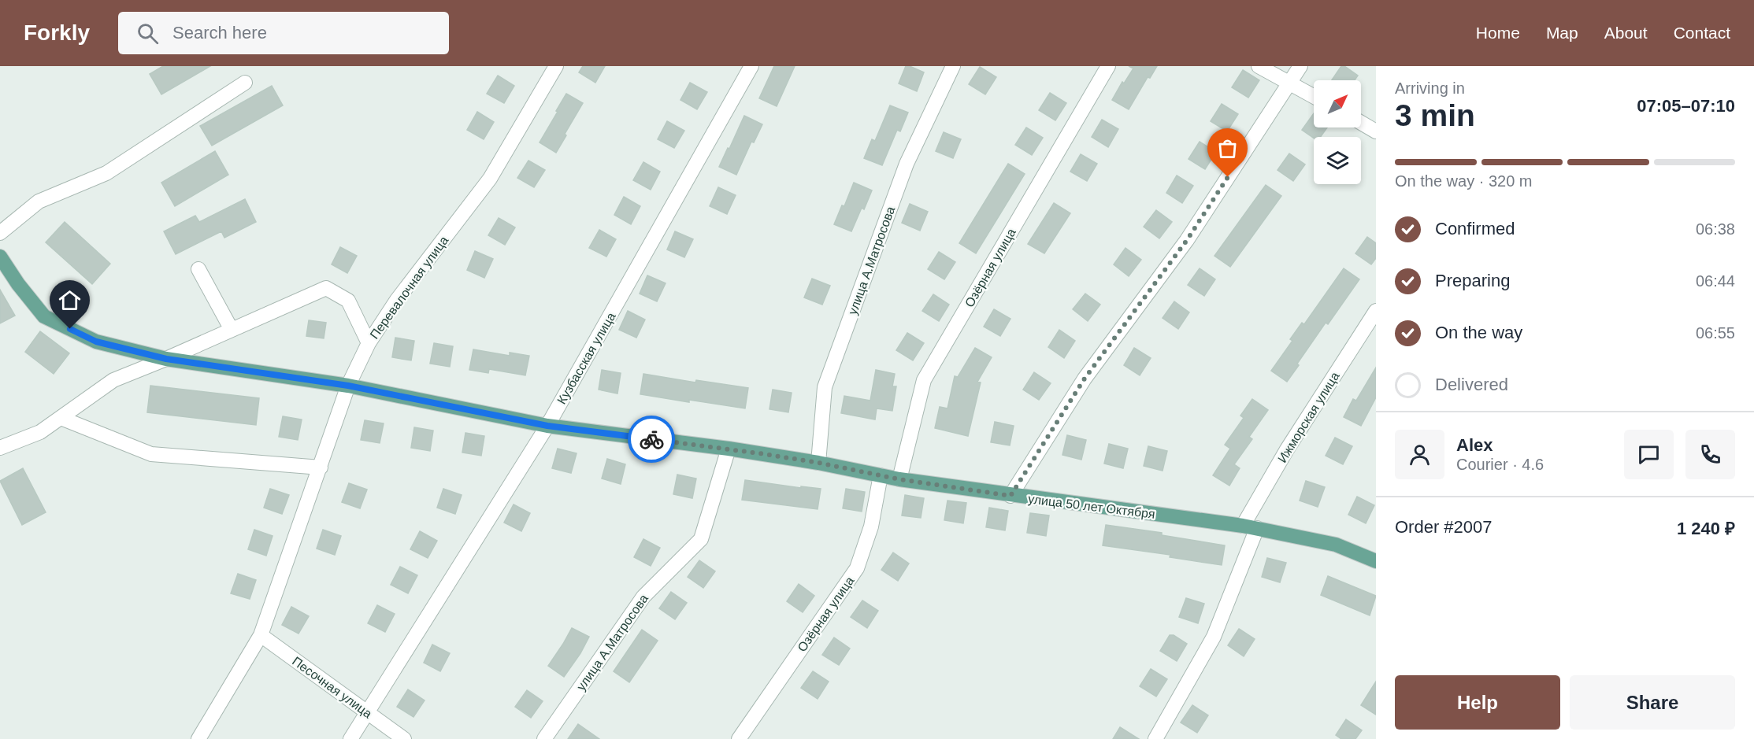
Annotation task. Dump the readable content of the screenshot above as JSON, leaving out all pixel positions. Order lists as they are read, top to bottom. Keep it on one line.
{"streets":{"main road":["улица 50 лет Октября"],"street":["улица А.Матросова","Озёрная улица","Перевалочная улица","Кузбасская улица","Ижморская улица","Песочная улица"]},"crossings":[["улица А.Матросова","улица 50 лет Октября"],["Озёрная улица","улица 50 лет Октября"],["Перевалочная улица","улица 50 лет Октября"],["Перевалочная улица","Песочная улица"],["Кузбасская улица","улица 50 лет Октября"],["Кузбасская улица","Песочная улица"],["Ижморская улица","улица 50 лет Октября"]],"north":"top right","page":{"header":"Forkly","search":"Search here","nav":["Home","Map","About","Contact"],"heading":["3 min","Arriving in","07:05–07:10"],"panel":["Alex","Courier · 4.6","Order #2007","1 240 ₽"],"bar":"On the way · 320 m","list":[["Confirmed","06:38"],["Preparing","06:44"],["On the way","06:55"],"Delivered"],"buttons":["Help","Share"]}}
